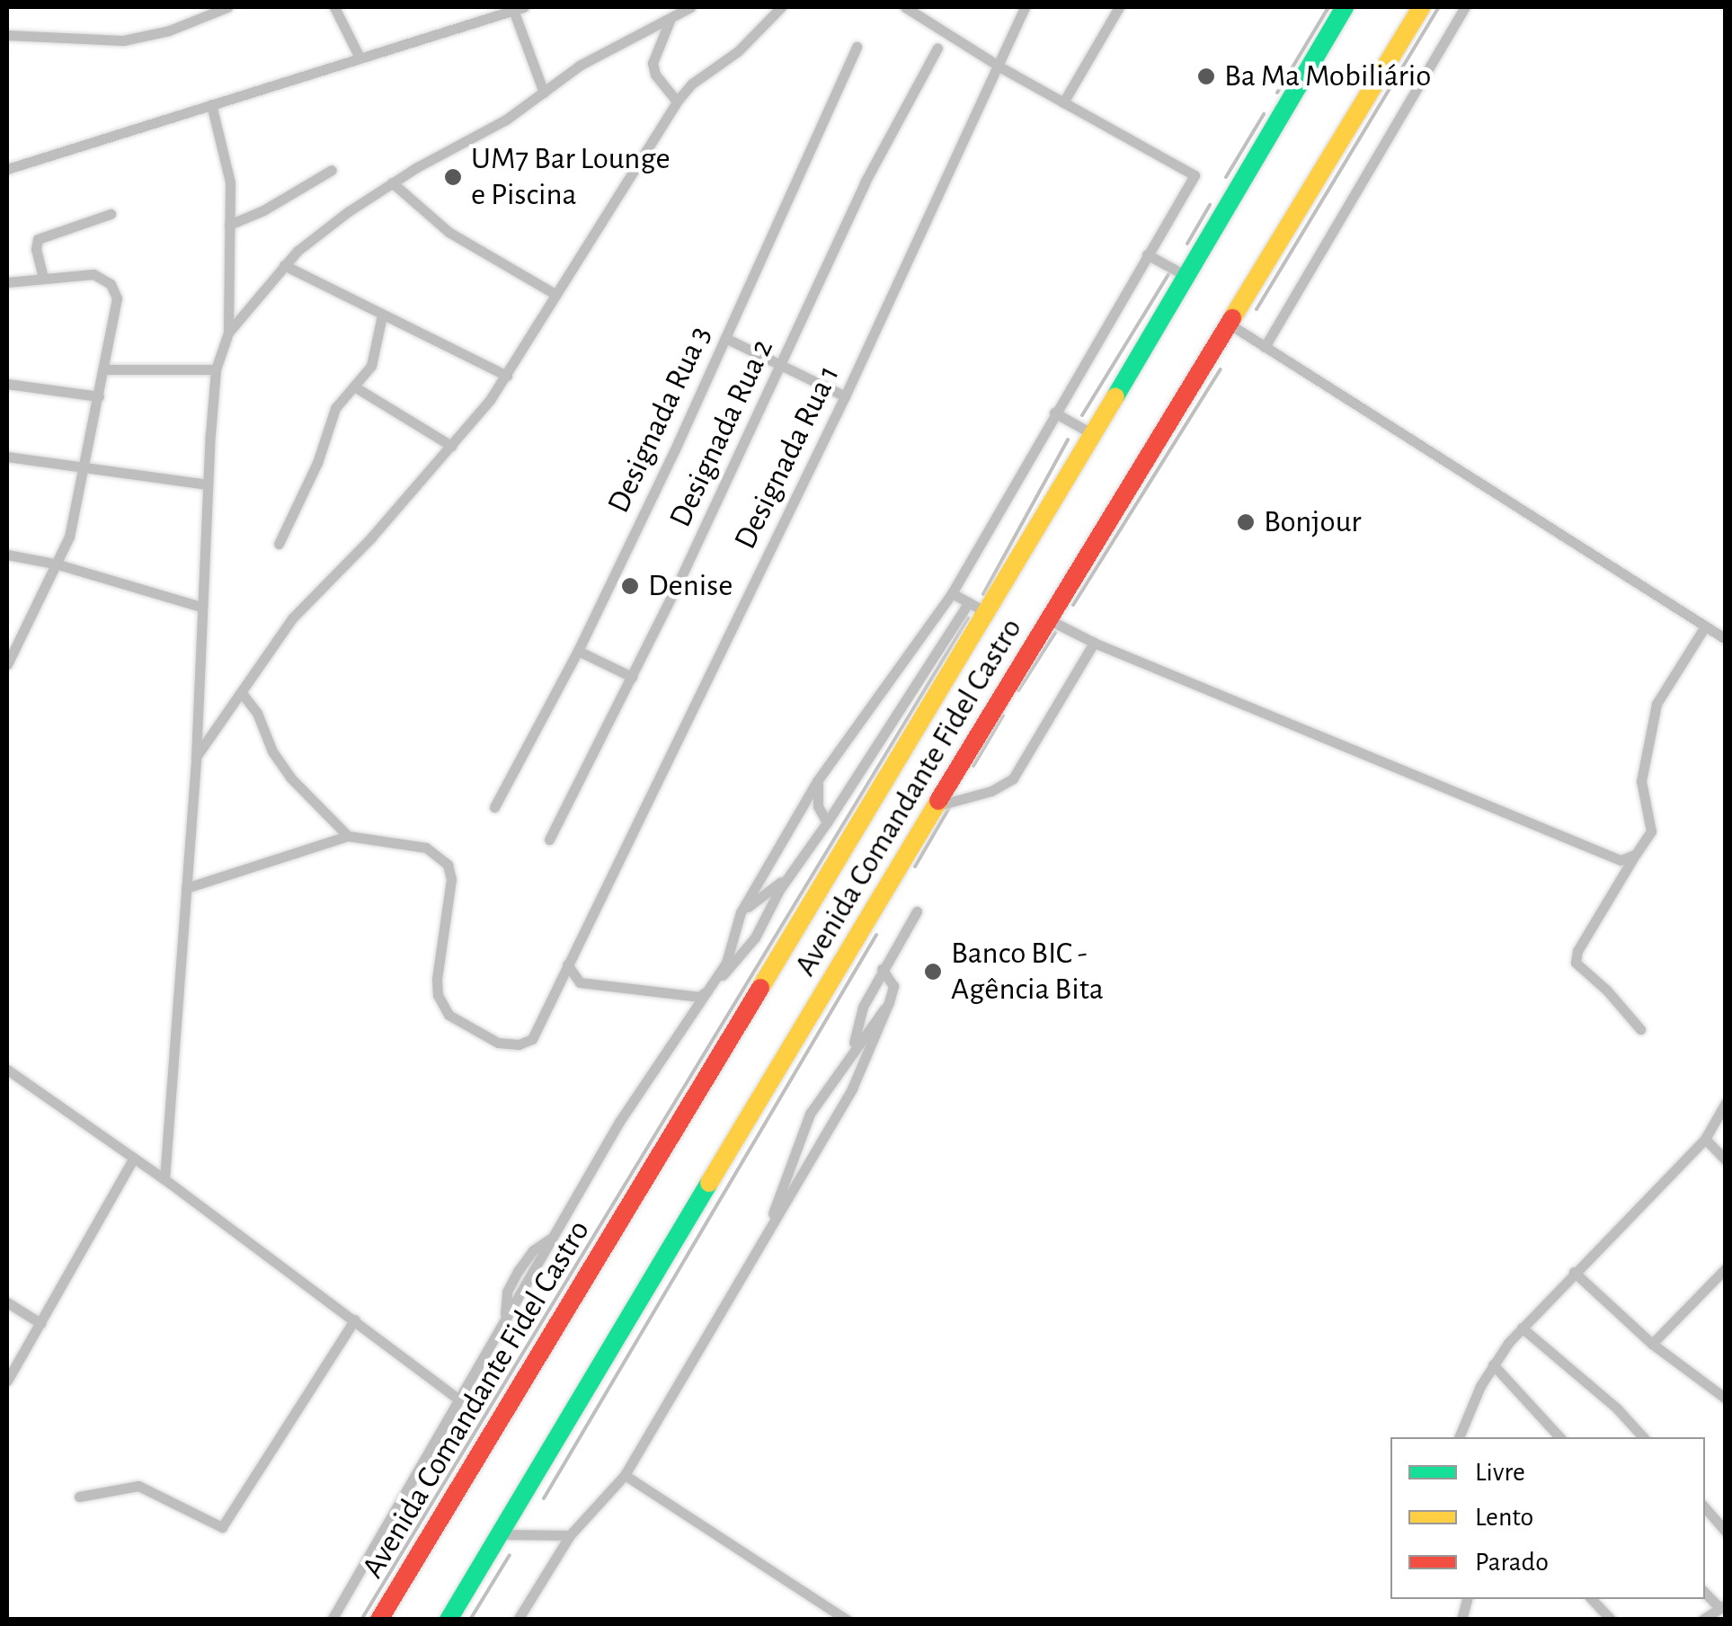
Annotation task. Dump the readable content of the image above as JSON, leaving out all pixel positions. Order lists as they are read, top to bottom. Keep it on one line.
{"streets":{"highway":["Avenida Comandante Fidel Castro"],"street":["Designada Rua 3","Designada Rua 2","Designada Rua 1"]},"places":["Ba Ma Mobiliário","UM7 Bar Lounge e Piscina","Bonjour","Denise","Banco BIC - Agência Bita"],"legend":["Livre","Lento","Parado"]}
